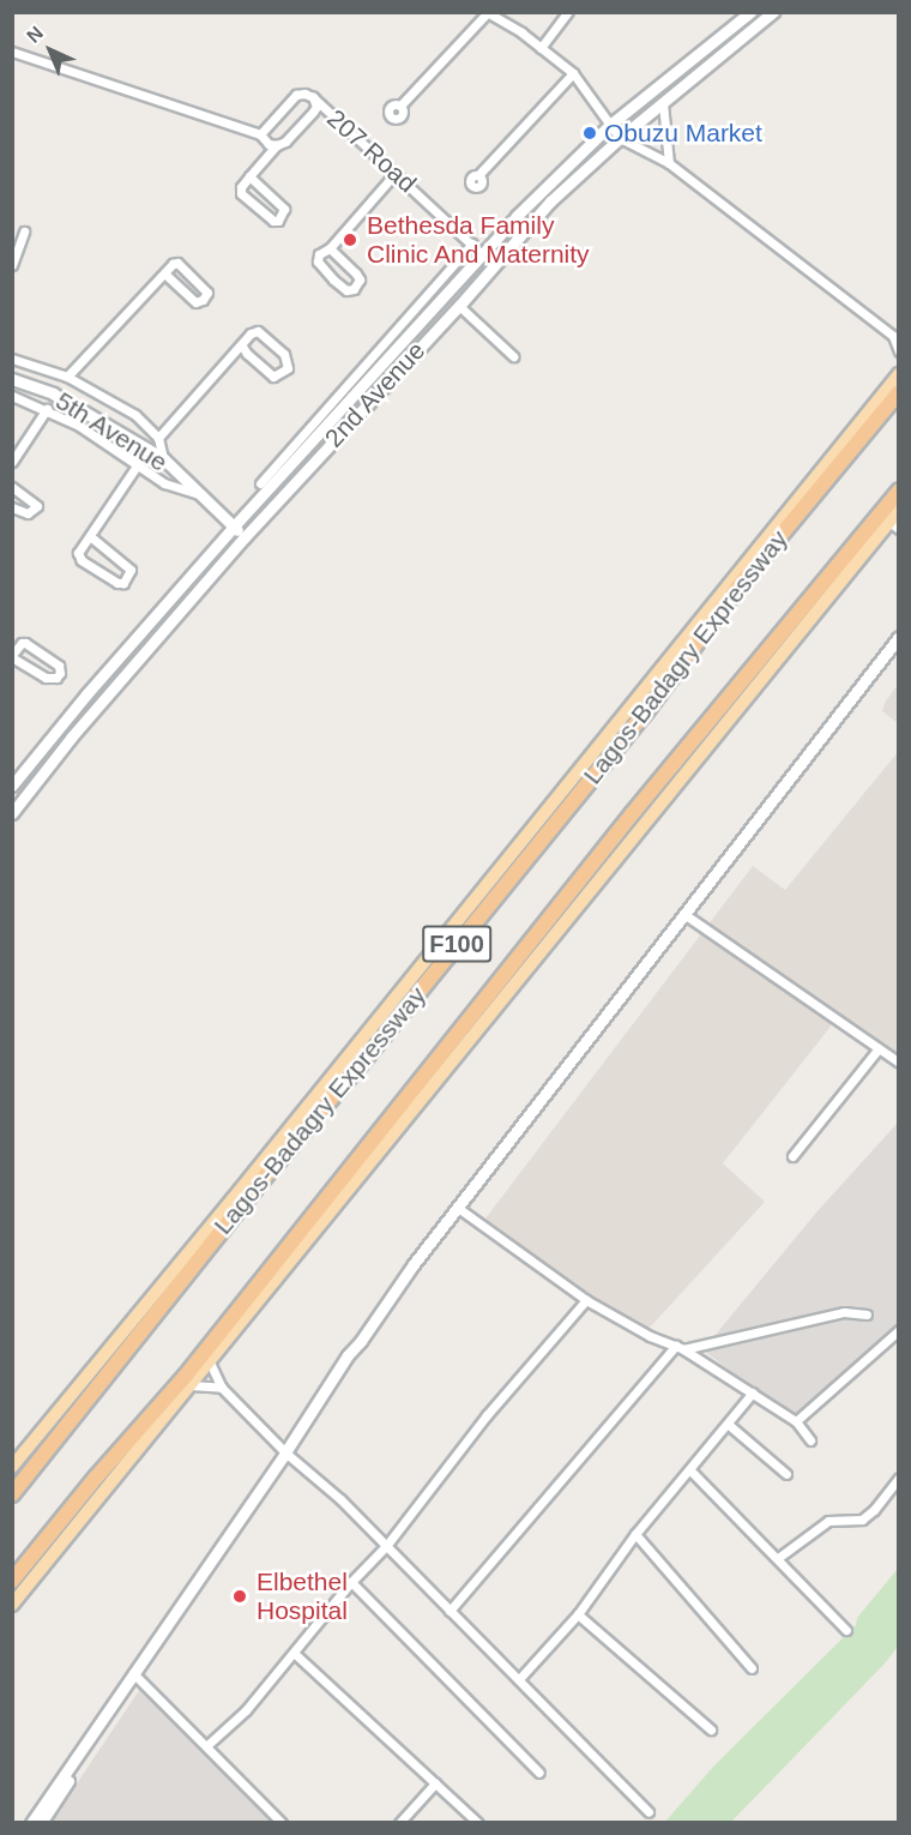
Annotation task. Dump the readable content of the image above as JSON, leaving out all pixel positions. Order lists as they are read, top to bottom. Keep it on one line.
{"streets":{"highway":["Lagos-Badagry Expressway","F100"],"street":["207 Road","2nd Avenue","5th Avenue"]},"crossings":[["207 Road","2nd Avenue"],["2nd Avenue","5th Avenue"]],"places":["Obuzu Market","Bethesda Family Clinic And Maternity","Elbethel Hospital"],"north":"top left"}
